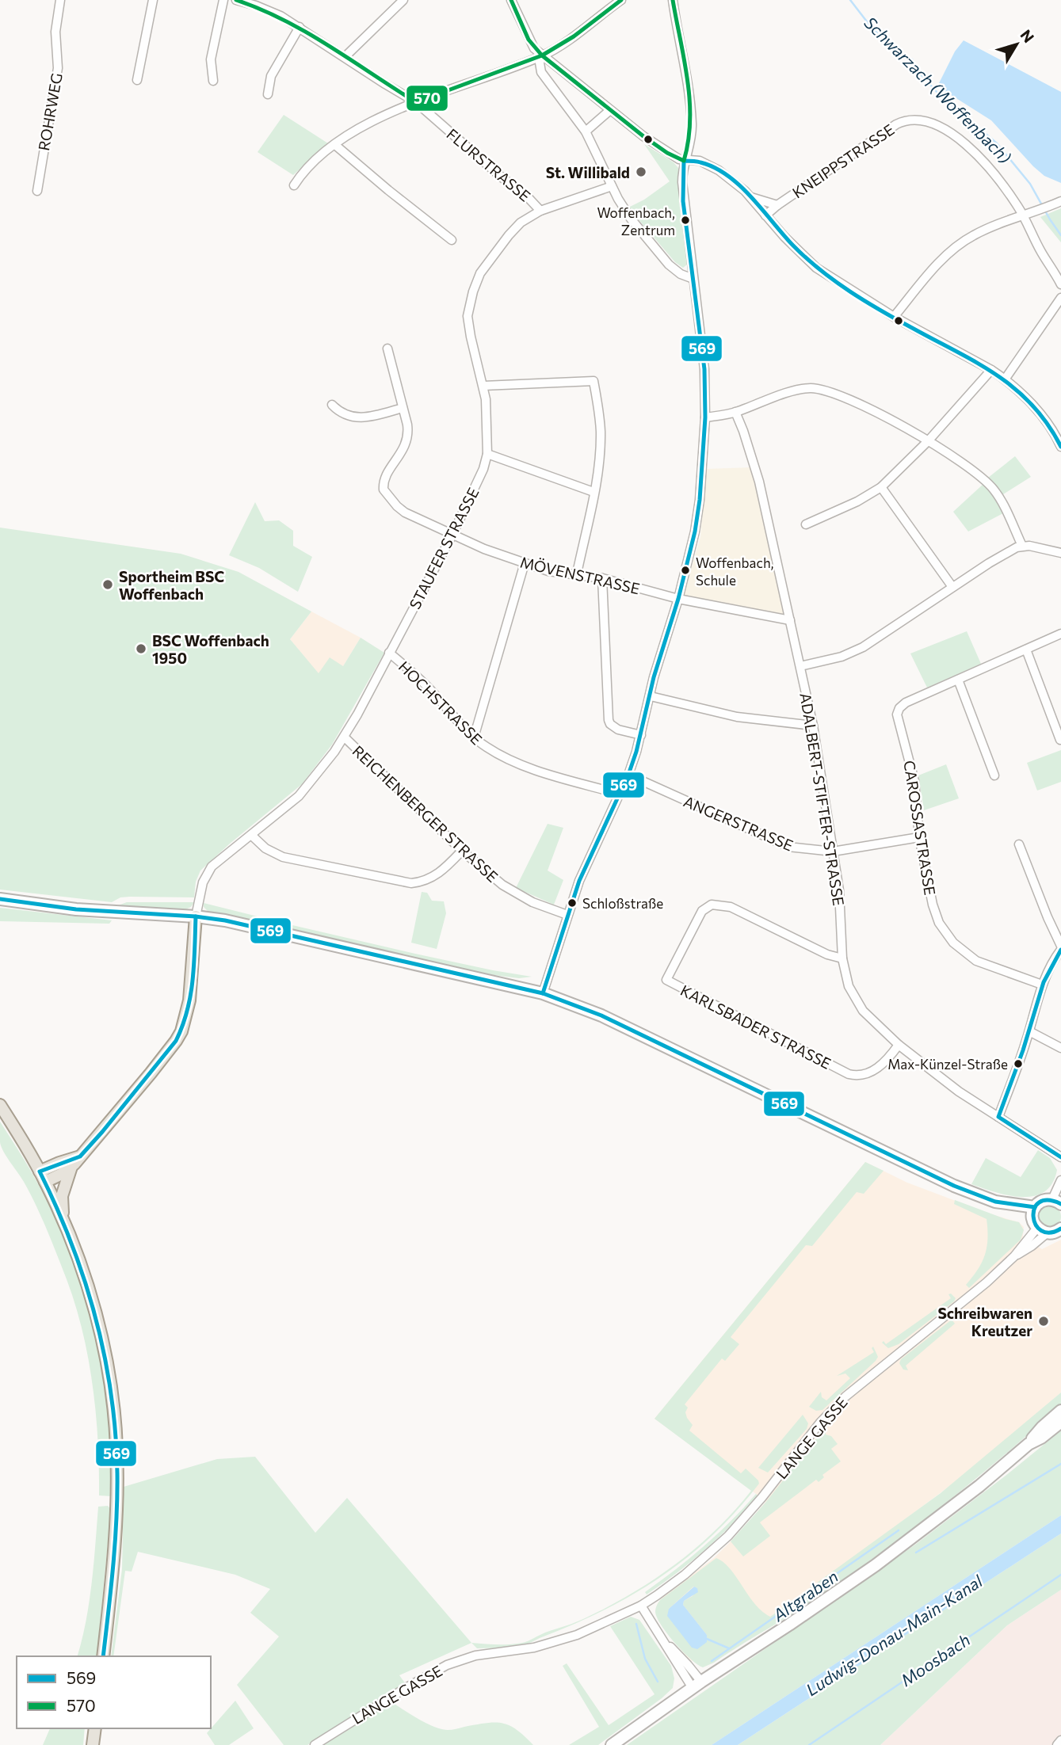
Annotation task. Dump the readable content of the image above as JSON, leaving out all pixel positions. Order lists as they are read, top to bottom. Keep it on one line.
{"streets":{"street":["ROHRWEG","KNEIPPSTRASSE","FLURSTRASSE","STAUFER STRASSE","MÖVENSTRASSE","HOCHSTRASSE","ADALBERT-STIFTER-STRASSE","REICHENBERGER STRASSE","ANGERSTRASSE","CAROSSASTRASSE","KARLSBADER STRASSE","LANGE GASSE"]},"crossings":[["FLURSTRASSE","STAUFER STRASSE"],["STAUFER STRASSE","MÖVENSTRASSE"],["STAUFER STRASSE","HOCHSTRASSE"],["STAUFER STRASSE","REICHENBERGER STRASSE"],["MÖVENSTRASSE","ADALBERT-STIFTER-STRASSE"],["ADALBERT-STIFTER-STRASSE","ANGERSTRASSE"],["ADALBERT-STIFTER-STRASSE","KARLSBADER STRASSE"],["ANGERSTRASSE","CAROSSASTRASSE"]],"water":["Schwarzach (Woffenbach)","Altgraben","Ludwig-Donau-Main-Kanal","Moosbach"],"places":["St. Willibald","Woffenbach, Zentrum","Woffenbach, Schule","Sportheim BSC Woffenbach","BSC Woffenbach 1950","Schloßstraße","Max-Künzel-Straße","Schreibwaren Kreutzer"],"lines":["transit line 570","transit line 569"],"legend":["569","570"],"north":"top right"}
